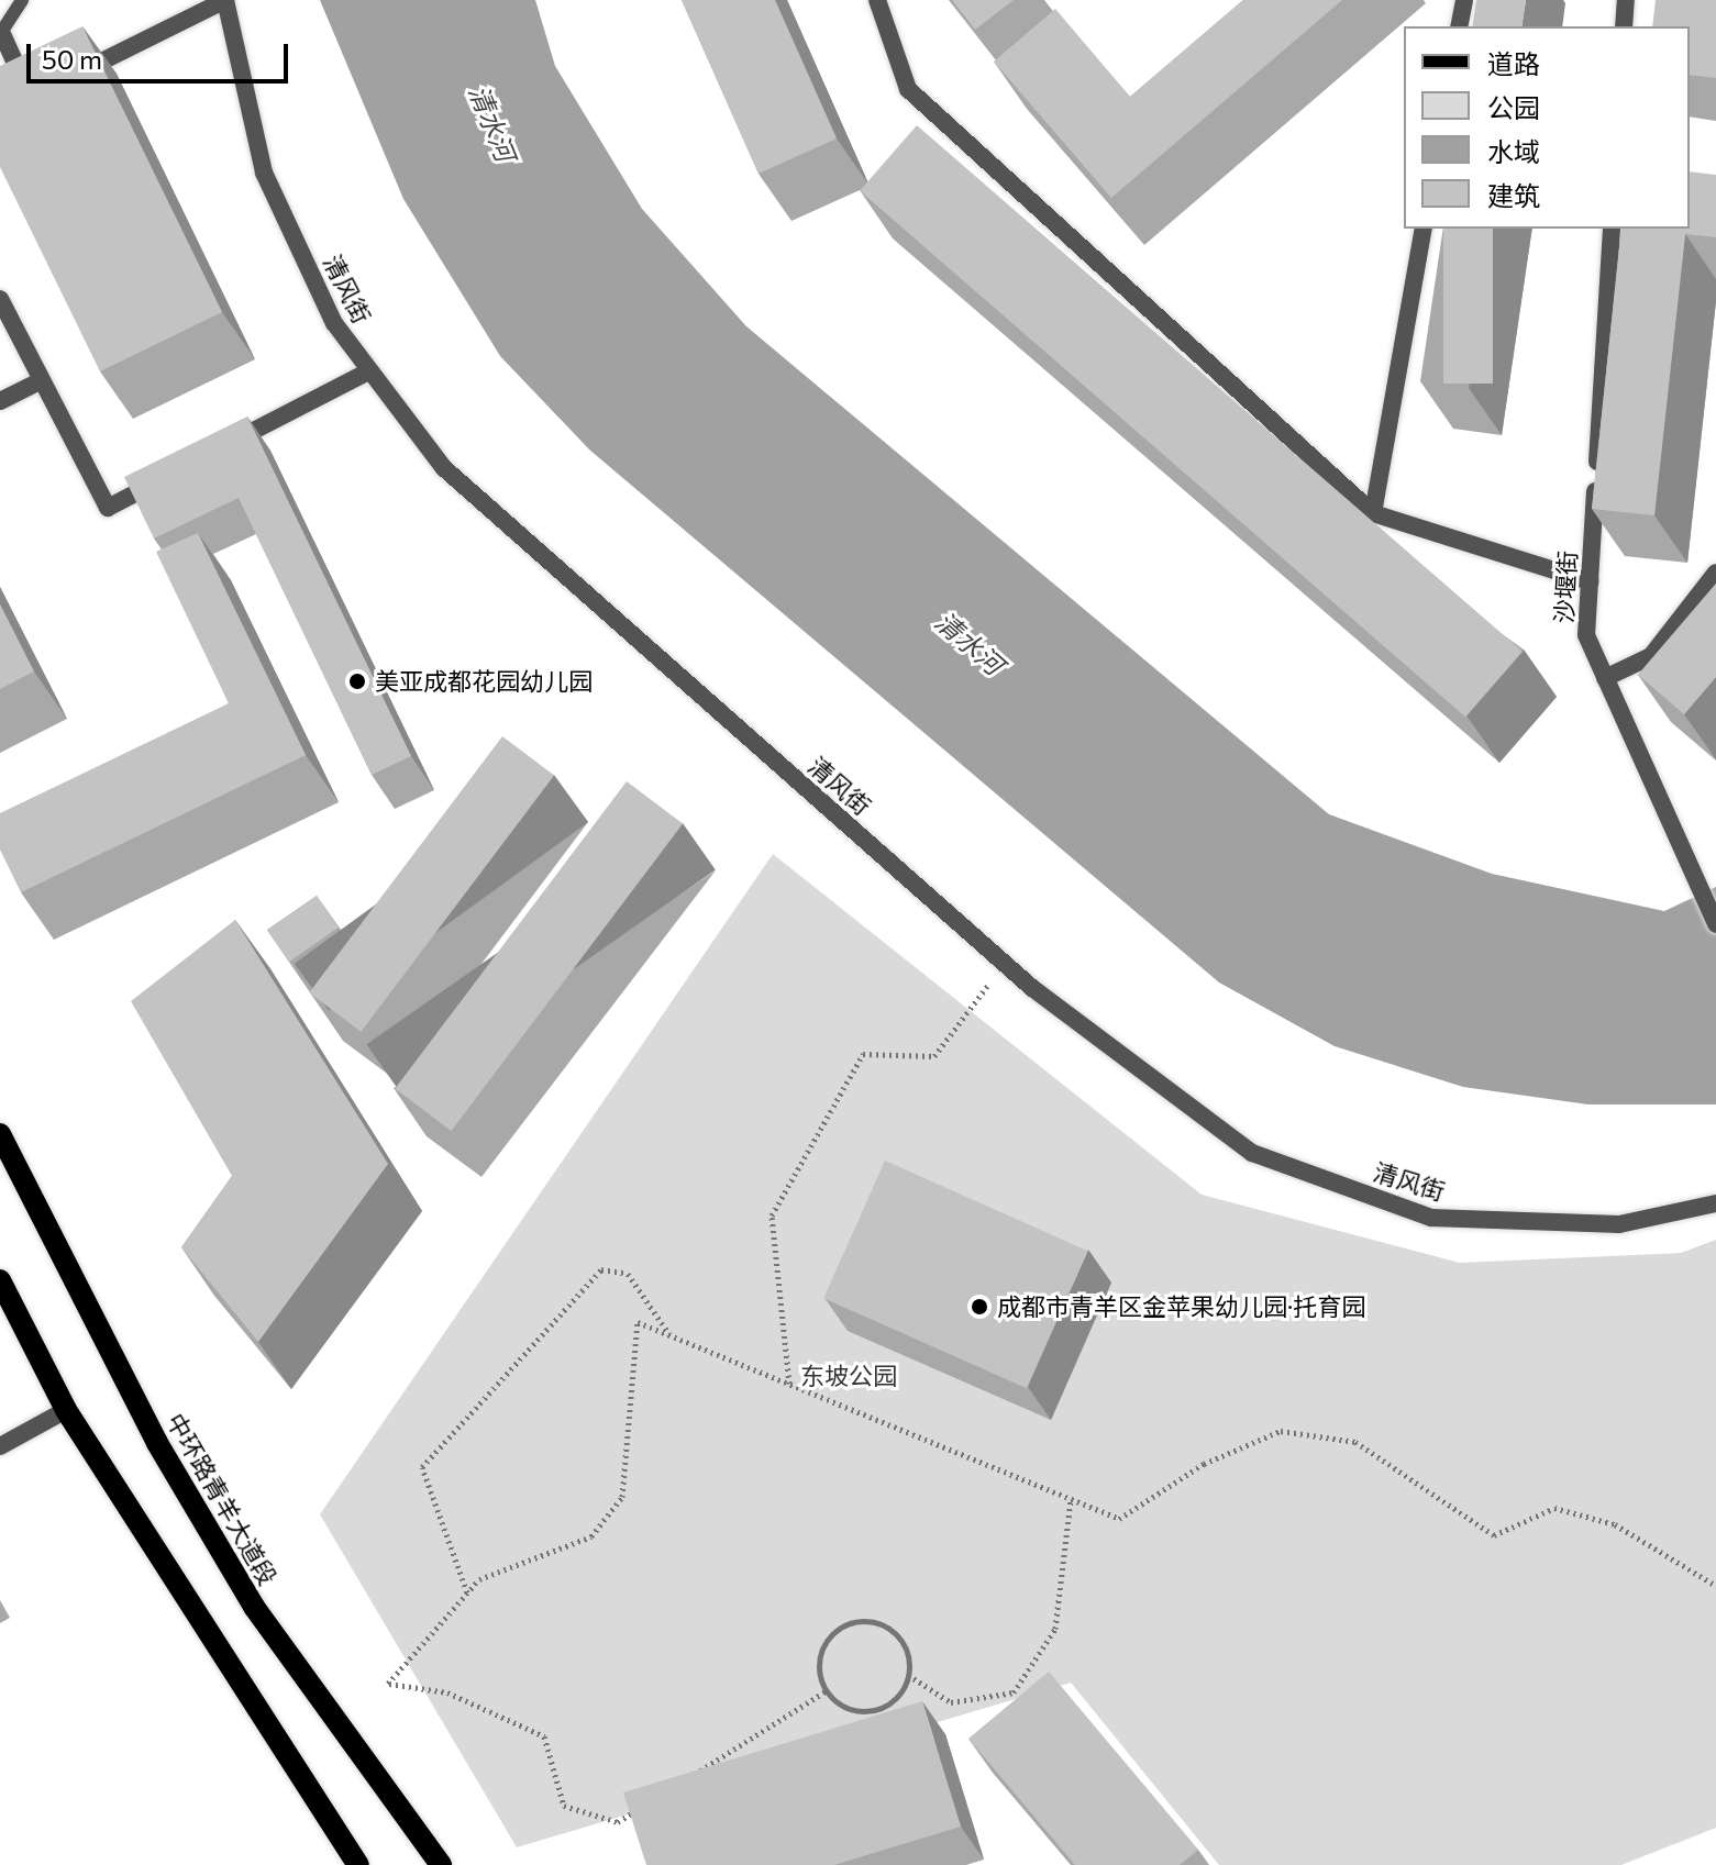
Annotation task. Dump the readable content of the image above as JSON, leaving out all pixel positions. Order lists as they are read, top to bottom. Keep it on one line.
{"streets":{"main road":["中环路青羊大道段"],"street":["清风街","沙堰街"]},"water":["清水河"],"parks":["东坡公园"],"places":["美亚成都花园幼儿园","成都市青羊区金苹果幼儿园·托育园"],"legend":["道路","公园","水域","建筑"],"scale_bar":"50 m"}
